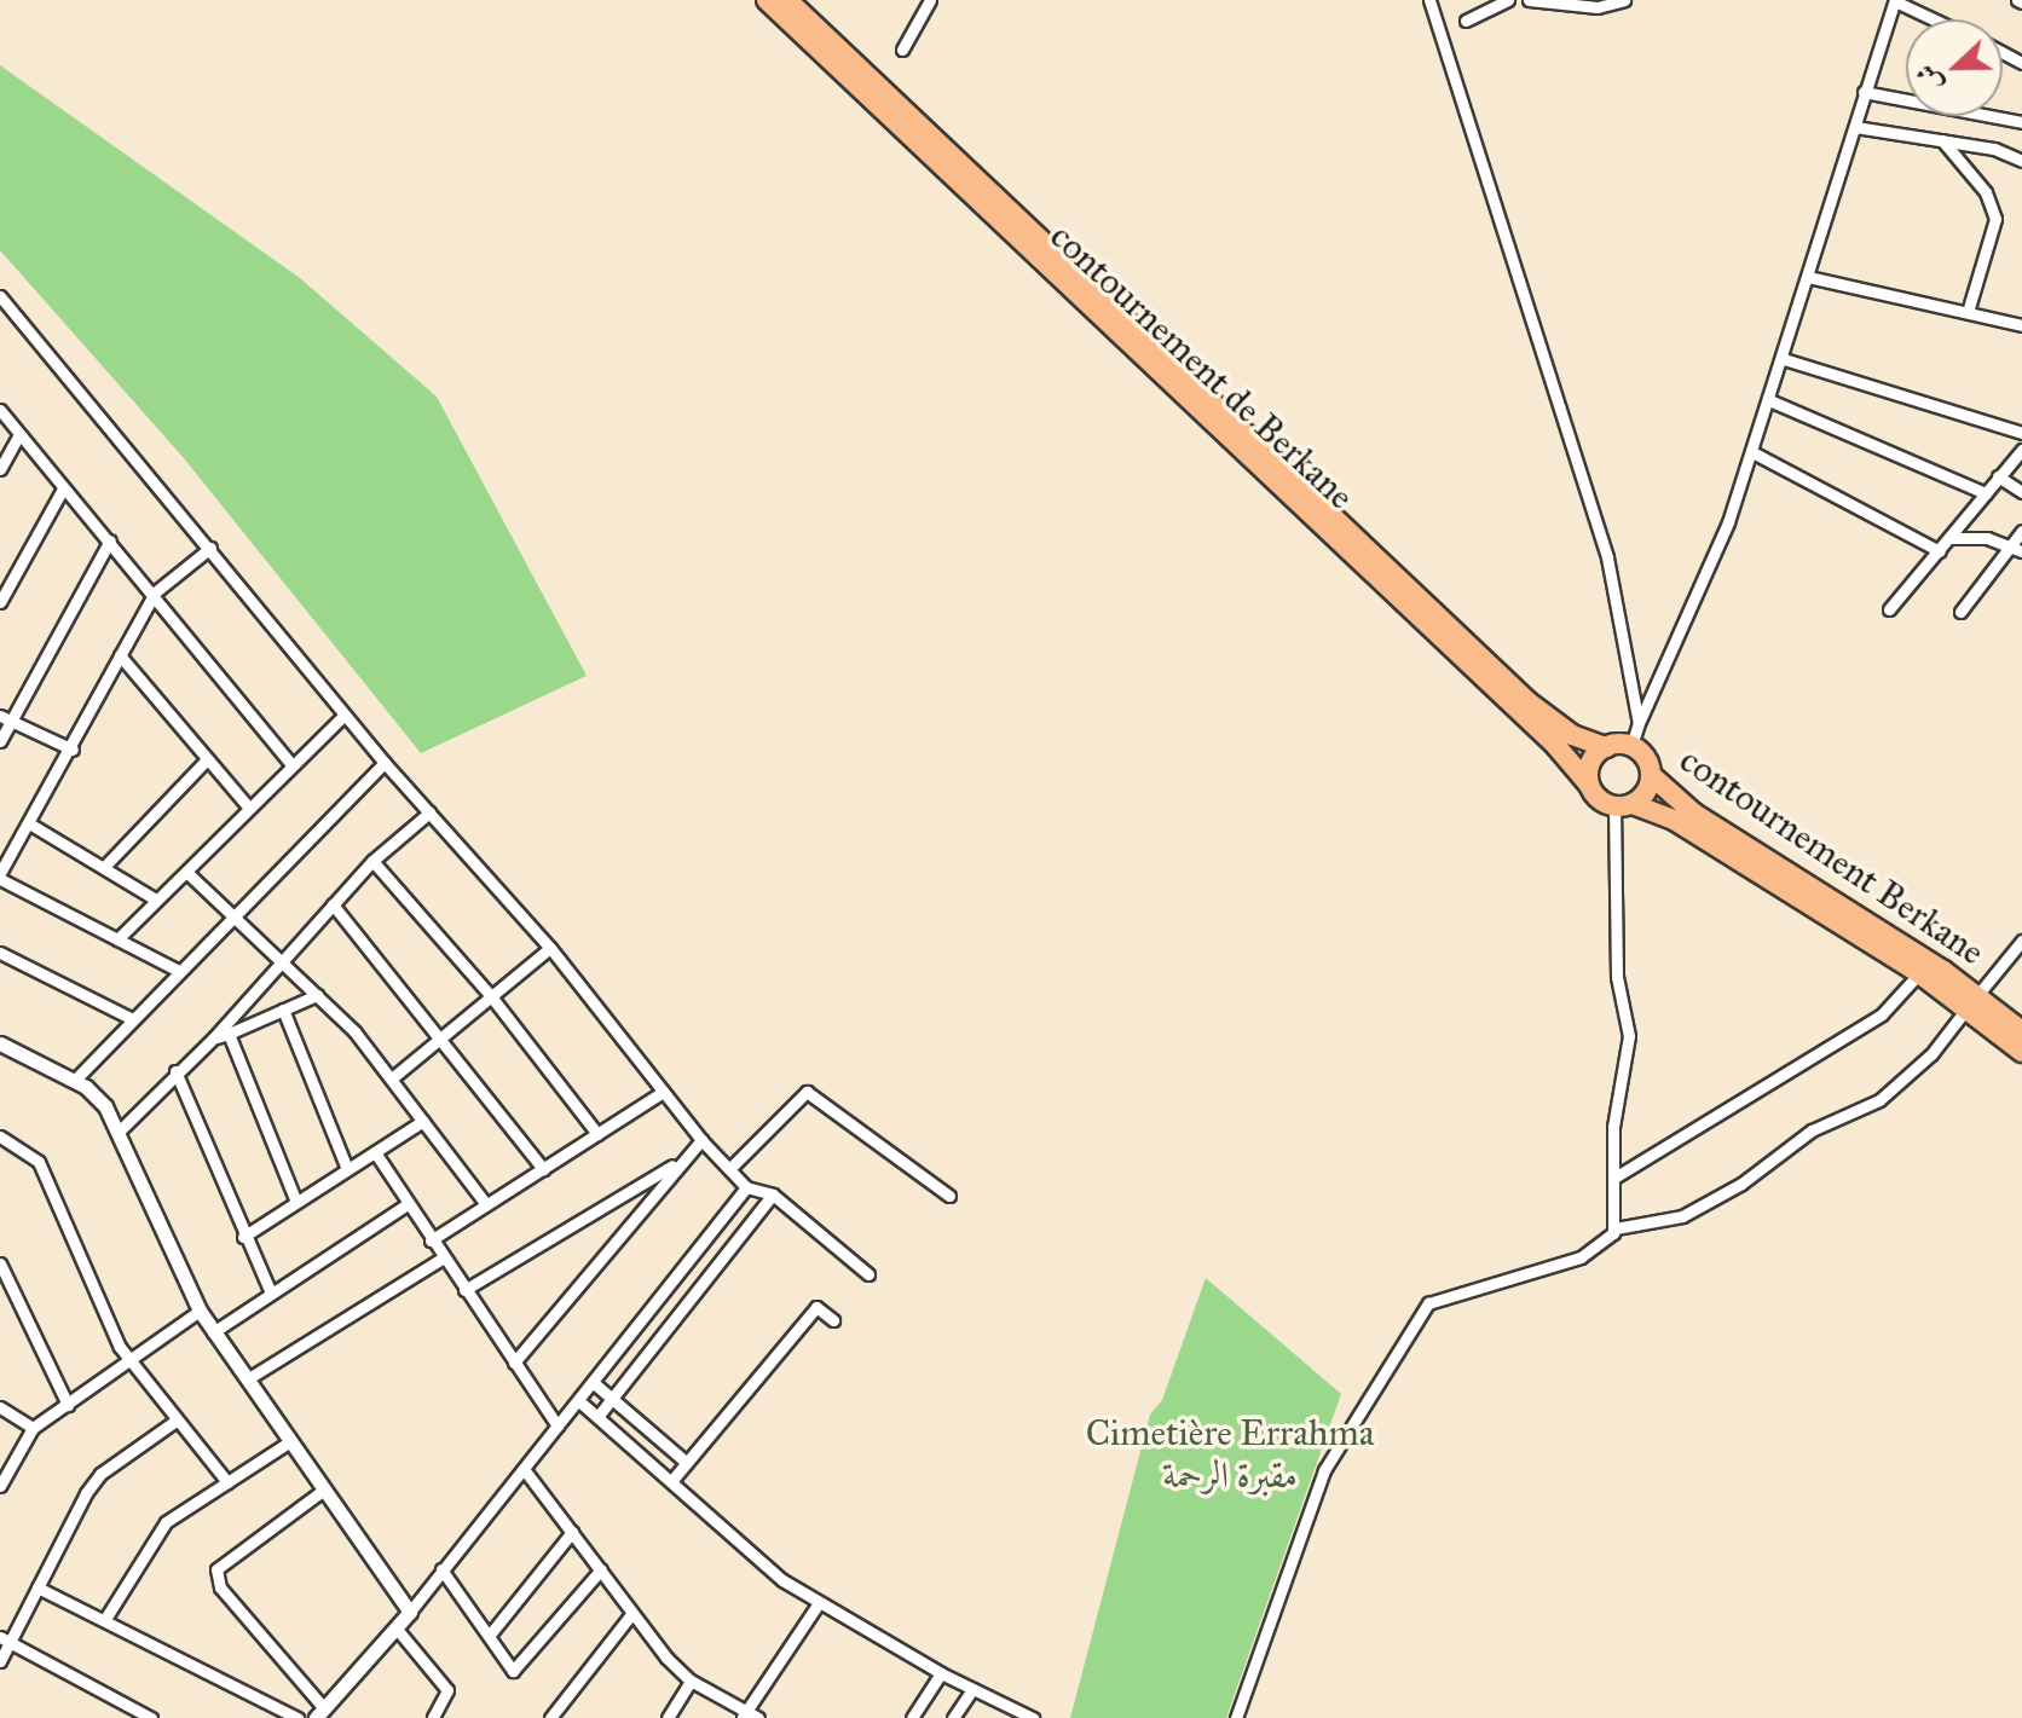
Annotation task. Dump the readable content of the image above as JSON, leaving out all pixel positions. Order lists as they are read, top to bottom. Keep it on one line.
{"streets":{"highway":["contournement de Berkane","contournement Berkane"]},"crossings":[["contournement de Berkane","contournement Berkane"]],"parks":["Cimetière Errahma مقبرة الرحمة"],"north":"left"}
